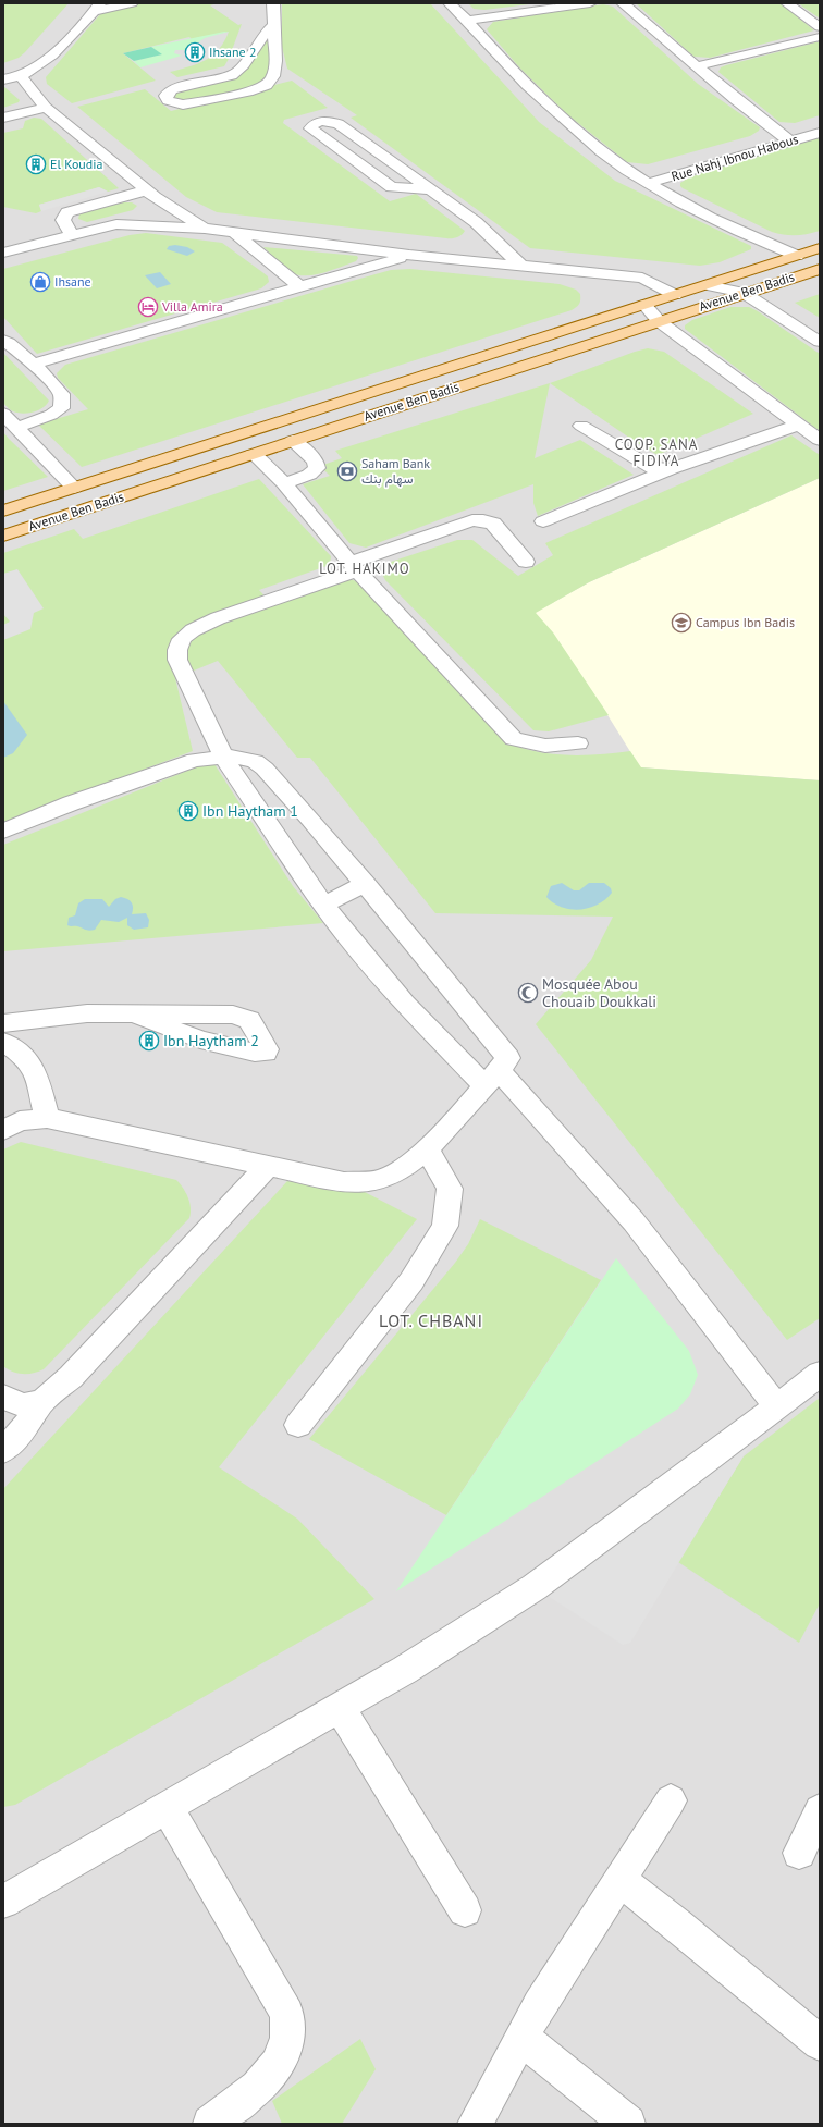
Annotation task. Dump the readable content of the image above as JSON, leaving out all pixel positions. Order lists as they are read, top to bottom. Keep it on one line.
{"streets":{"main road":["Avenue Ben Badis"],"street":["Rue Nahj Ibnou Habous"]},"districts":["COOP. SANA FIDIYA","LOT. HAKIMO","LOT. CHBANI"],"places":{"building":["Ihsane 2","El Koudia","Ibn Haytham 1","Ibn Haytham 2"],"shop":["Ihsane"],"hotel":["Villa Amira"],"bank":["Saham Bank سهام بنك"],"school or university":["Campus Ibn Badis"],"mosque":["Mosquée Abou Chouaib Doukkali"]}}
